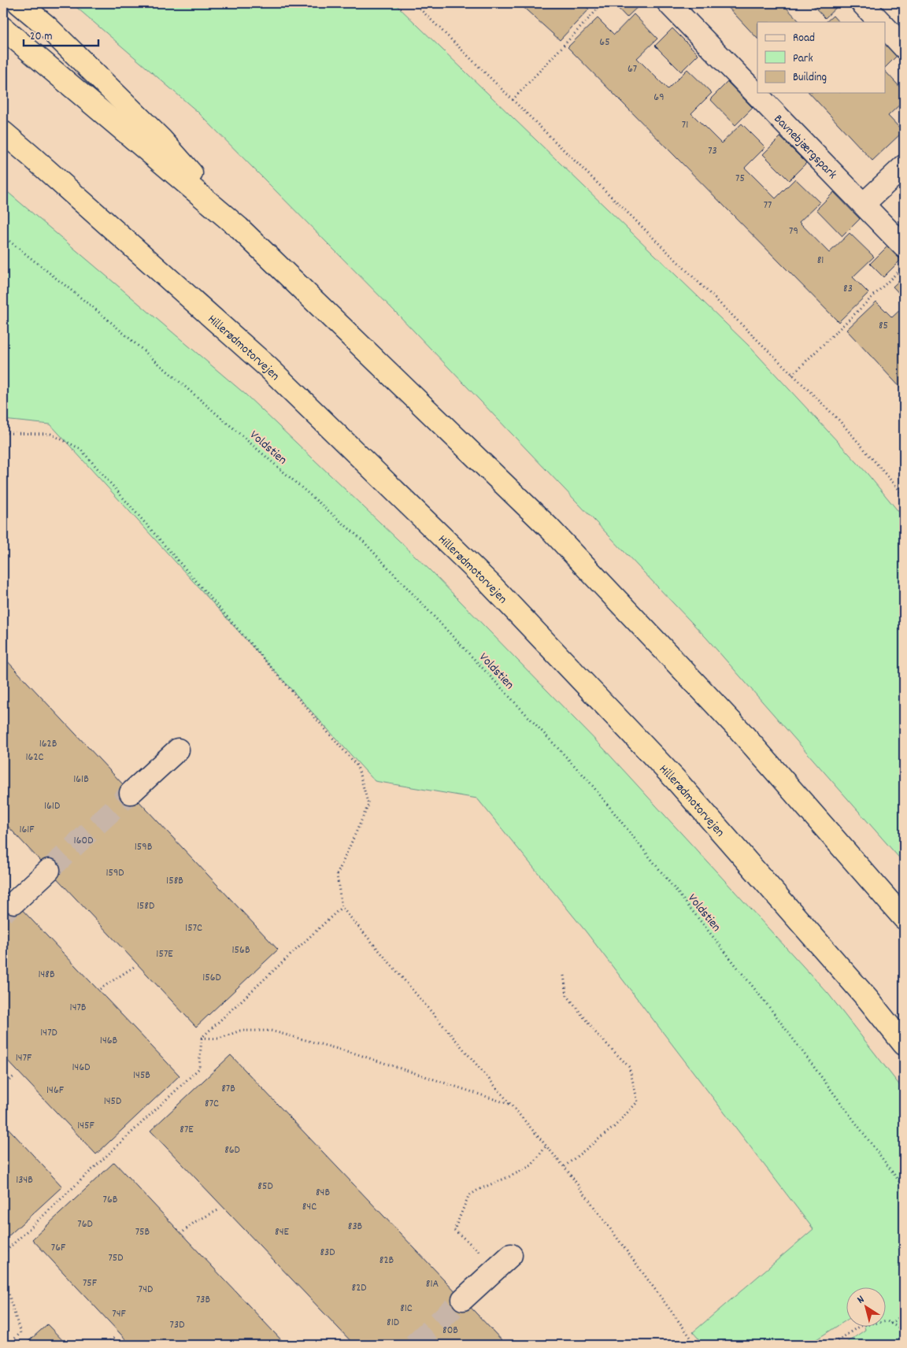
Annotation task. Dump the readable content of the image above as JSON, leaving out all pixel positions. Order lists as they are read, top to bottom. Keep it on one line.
{"streets":{"highway":["Hillerødmotorvejen"],"street":["Bavnebjærgspark"],"path":["Voldstien"]},"house_numbers":["65","67","69","71","73","75","77","79","81","83","85","162B","162C","161B","161D","161F","160D","159B","159D","158B","158D","157C","156B","157E","148B","156D","147B","147D","146B","147F","146D","145B","87B","146F","145D","87C","145F","87E","86D","134B","85D","84B","76B","84C","76D","83B","75B","84E","76F","83D","75D","82B","75F","81A","82D","74D","73B","81C","74F","81D","73D","80B"],"legend":["Road","Park","Building"],"scale_bar":"20 m","north":"top left"}
